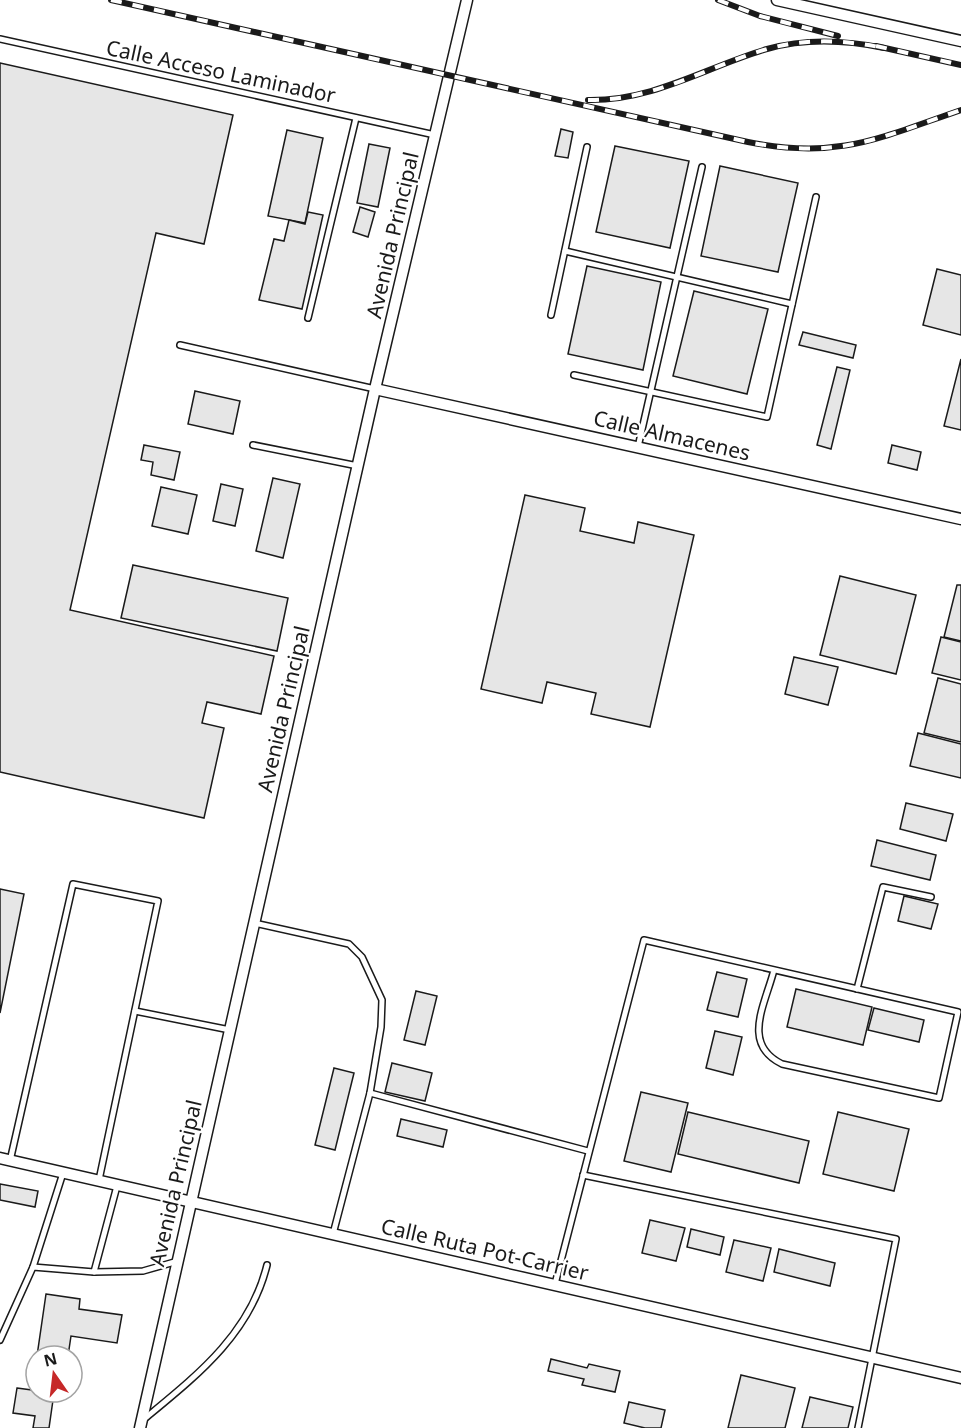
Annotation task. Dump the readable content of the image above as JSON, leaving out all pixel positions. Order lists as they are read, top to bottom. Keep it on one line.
{"streets":{"street":["Avenida Principal","Calle Almacenes","Calle Ruta Pot-Carrier"],"lane":["Calle Acceso Laminador"]},"crossings":[["Calle Acceso Laminador","Avenida Principal"],["Avenida Principal","Calle Almacenes"],["Avenida Principal","Calle Ruta Pot-Carrier"]],"north":"top"}
